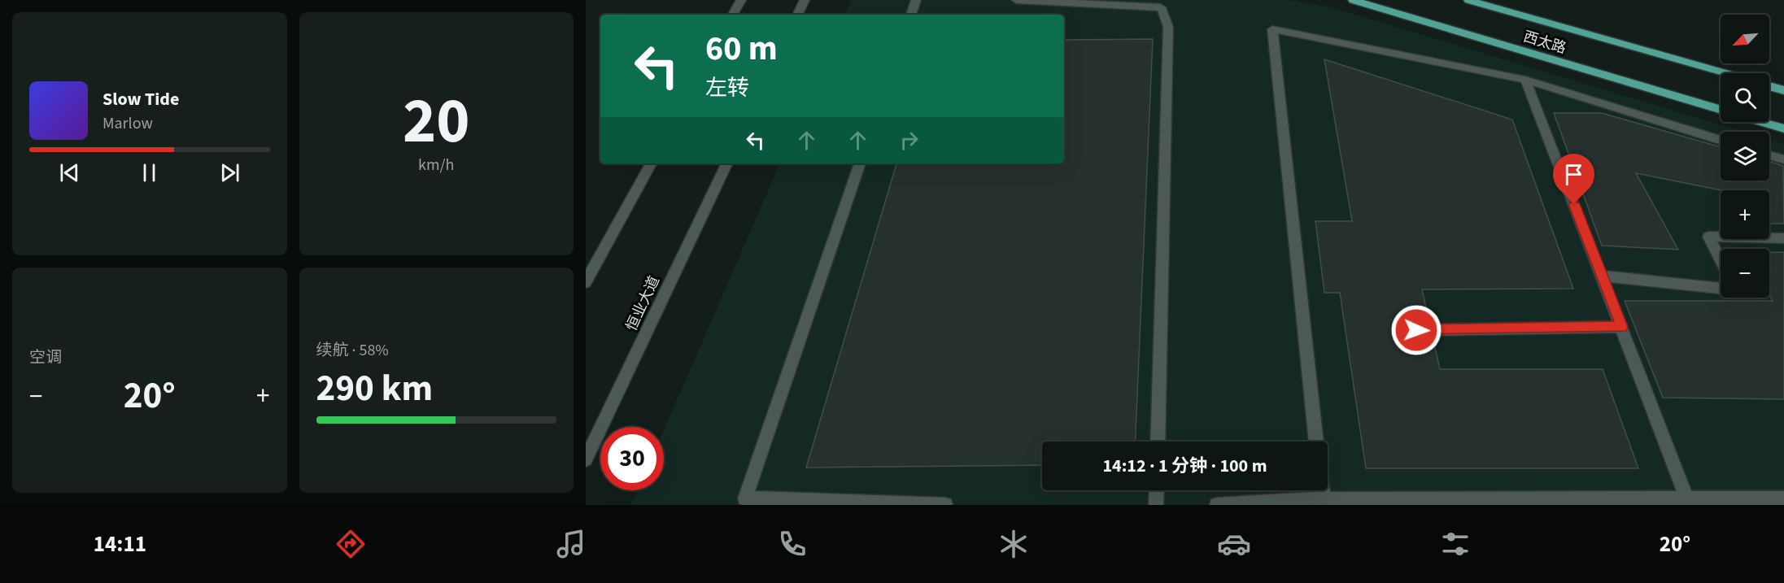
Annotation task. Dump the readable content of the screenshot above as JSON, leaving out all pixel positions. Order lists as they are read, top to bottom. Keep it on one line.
{"streets":{"main road":["西太路"],"street":["恒业大道"]},"north":"bottom left","page":{"tile":[["20","km/h"],"空调",["续航 · 58%","290 km"]],"map_buttons":["+","−"],"turn":["60 m","左转"],"song":["Slow Tide","Marlow"],"heat":["−","20°","+"],"limit":"30","trip":"14:12 · 1 分钟 · 100 m","tabs":["14:11","20°"]}}
